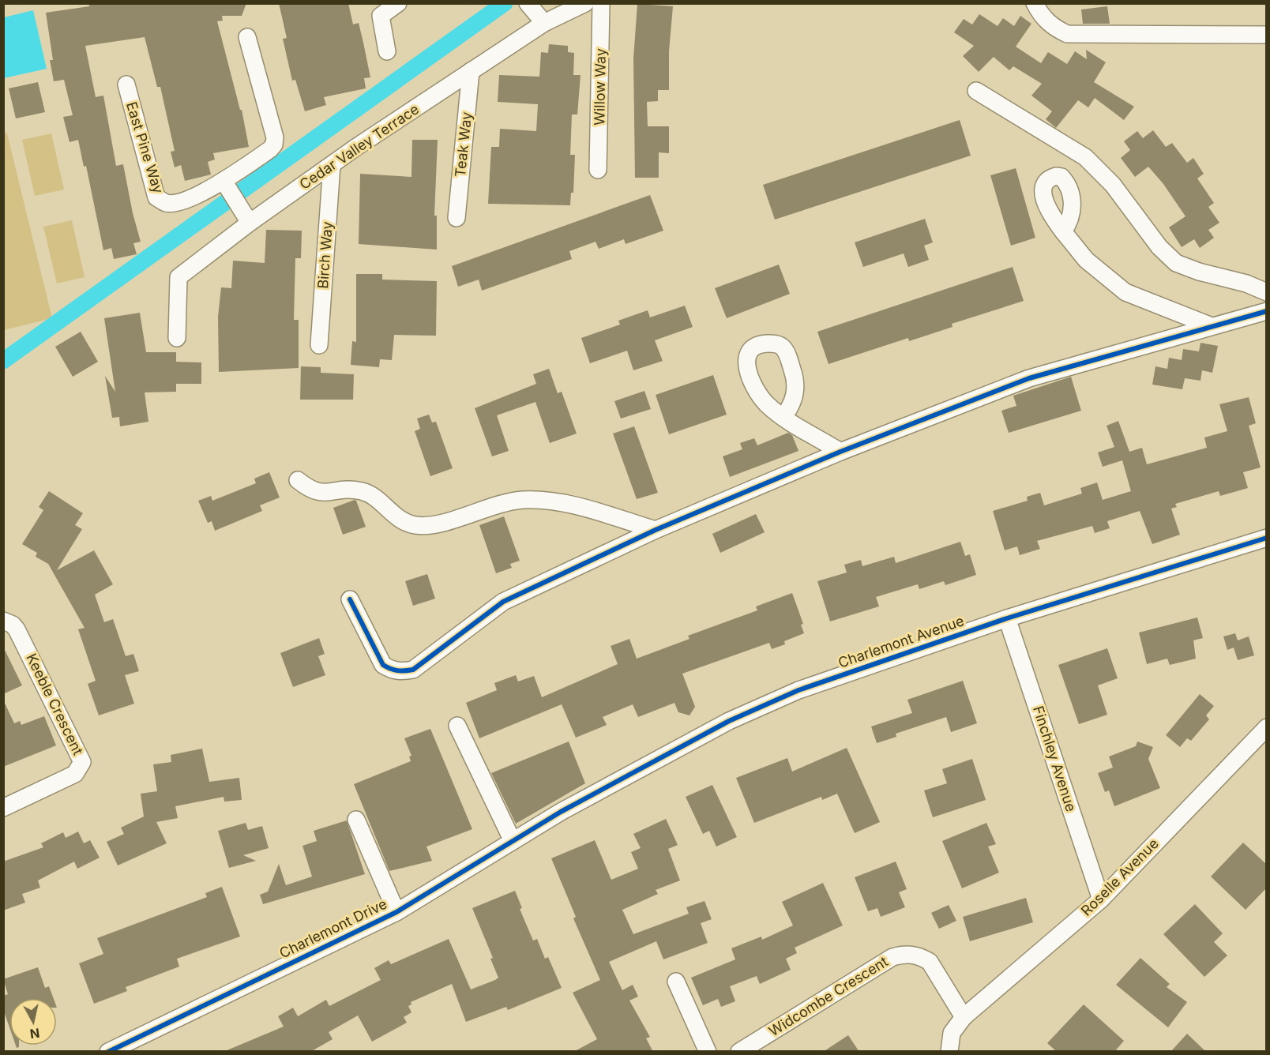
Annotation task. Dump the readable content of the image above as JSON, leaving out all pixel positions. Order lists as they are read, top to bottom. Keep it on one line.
{"streets":{"street":["Willow Way","Teak Way","Cedar Valley Terrace","East Pine Way","Birch Way","Charlemont Avenue","Keeble Crescent","Finchley Avenue","Roselle Avenue","Charlemont Drive","Widcombe Crescent"]},"crossings":[["Teak Way","Cedar Valley Terrace"],["Cedar Valley Terrace","Birch Way"],["Charlemont Avenue","Finchley Avenue"],["Charlemont Avenue","Charlemont Drive"],["Finchley Avenue","Roselle Avenue"],["Roselle Avenue","Widcombe Crescent"]],"north":"bottom"}
